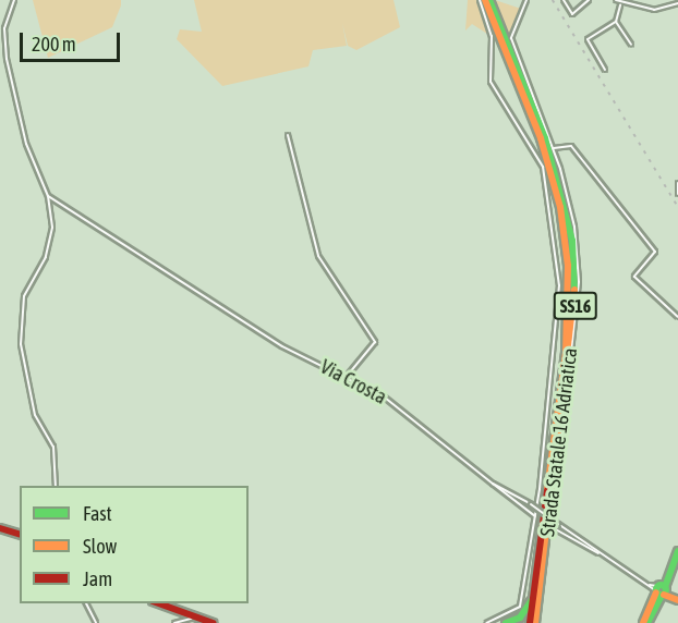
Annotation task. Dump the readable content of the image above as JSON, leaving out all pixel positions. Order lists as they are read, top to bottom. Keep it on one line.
{"streets":{"main road":["SS16","Strada Statale 16 Adriatica"],"street":["Via Crosta"]},"legend":["Fast","Slow","Jam"],"scale_bar":"200 m"}
